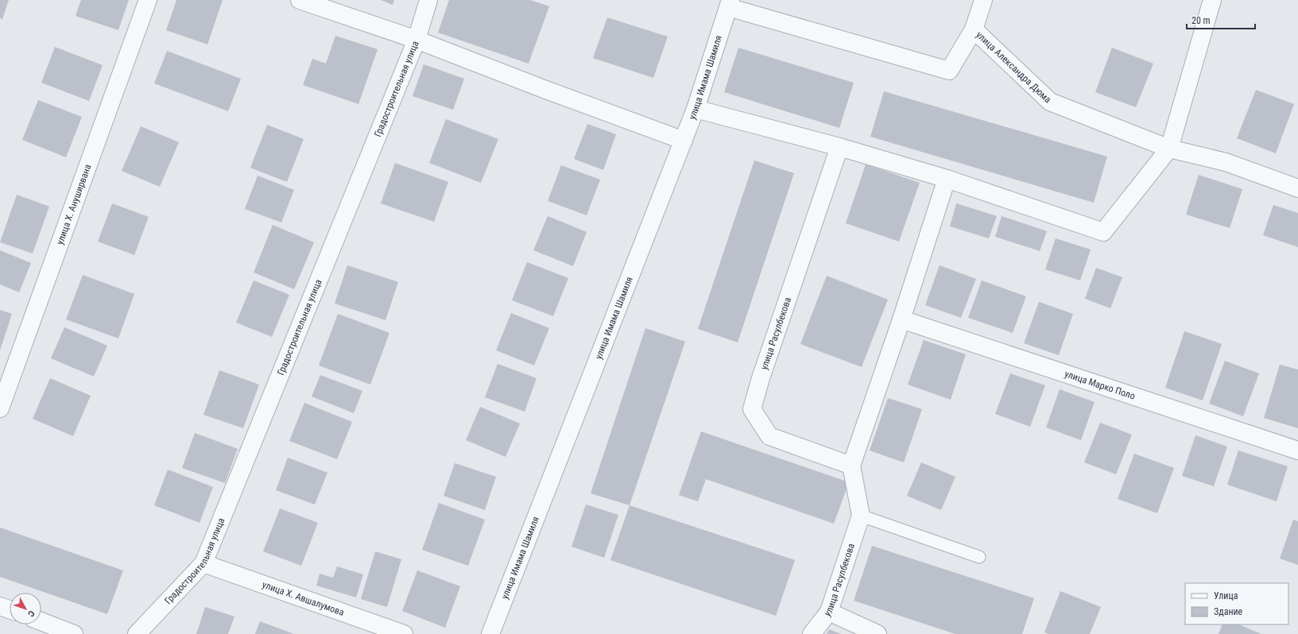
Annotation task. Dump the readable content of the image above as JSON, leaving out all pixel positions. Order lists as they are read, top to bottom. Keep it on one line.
{"streets":{"street":["улица Александра Дюма","улица Имама Шамиля","Градостроительная улица","улица Х. Ануширвана","улица Расулбекова","улица Марко Поло","улица Х. Авшалумова"]},"crossings":[["улица Александра Дюма","улица Имама Шамиля"],["Градостроительная улица","улица Х. Авшалумова"],["улица Расулбекова","улица Марко Поло"]],"legend":["Улица","Здание"],"scale_bar":"20 m","north":"bottom right"}
